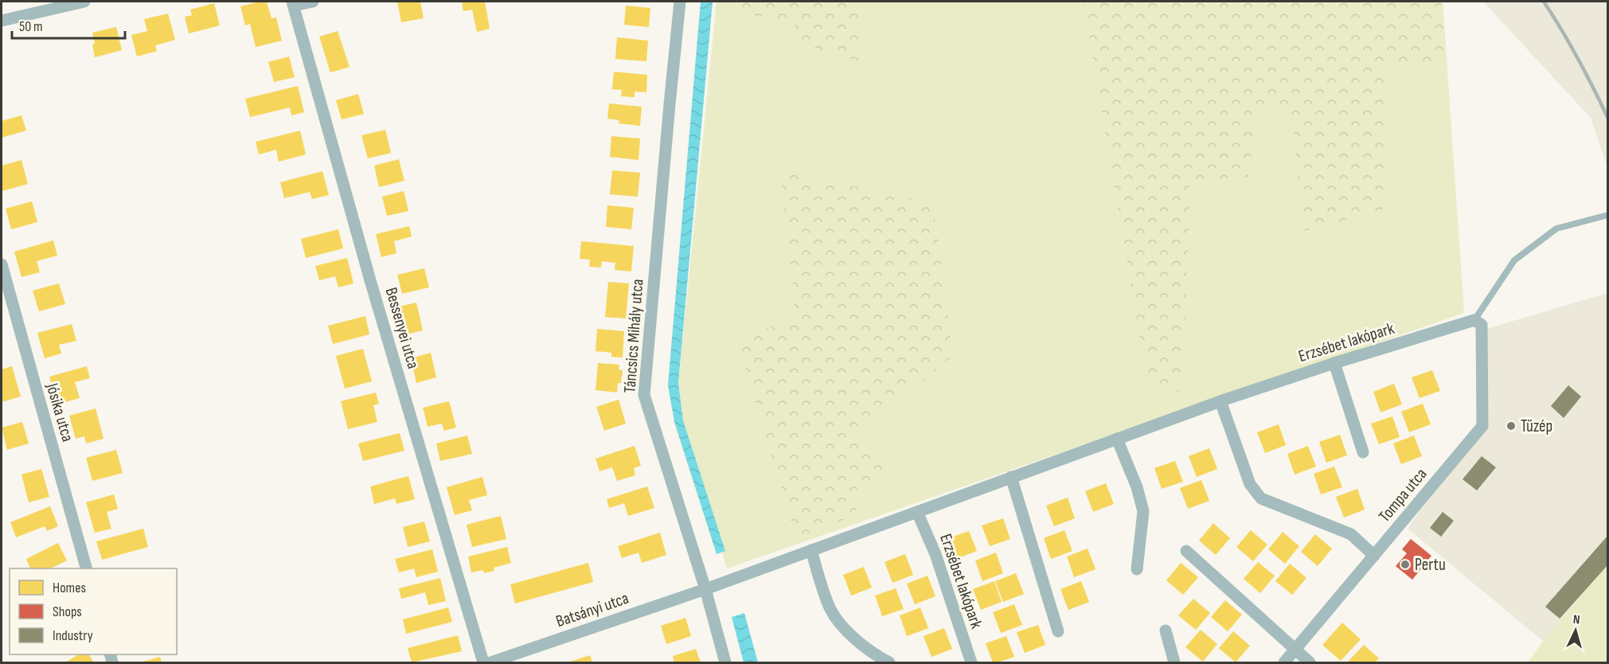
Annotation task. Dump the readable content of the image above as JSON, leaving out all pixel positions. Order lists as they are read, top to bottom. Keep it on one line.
{"streets":{"street":["Bessenyei utca","Táncsics Mihály utca","Erzsébet lakópark","Jósika utca","Tompa utca","Batsányi utca"]},"crossings":[["Táncsics Mihály utca","Erzsébet lakópark"],["Táncsics Mihály utca","Batsányi utca"],["Erzsébet lakópark","Tompa utca"],["Erzsébet lakópark","Batsányi utca"]],"places":["Tüzép","Pertu"],"legend":["Homes","Shops","Industry"],"scale_bar":"50 m","north":"top"}
